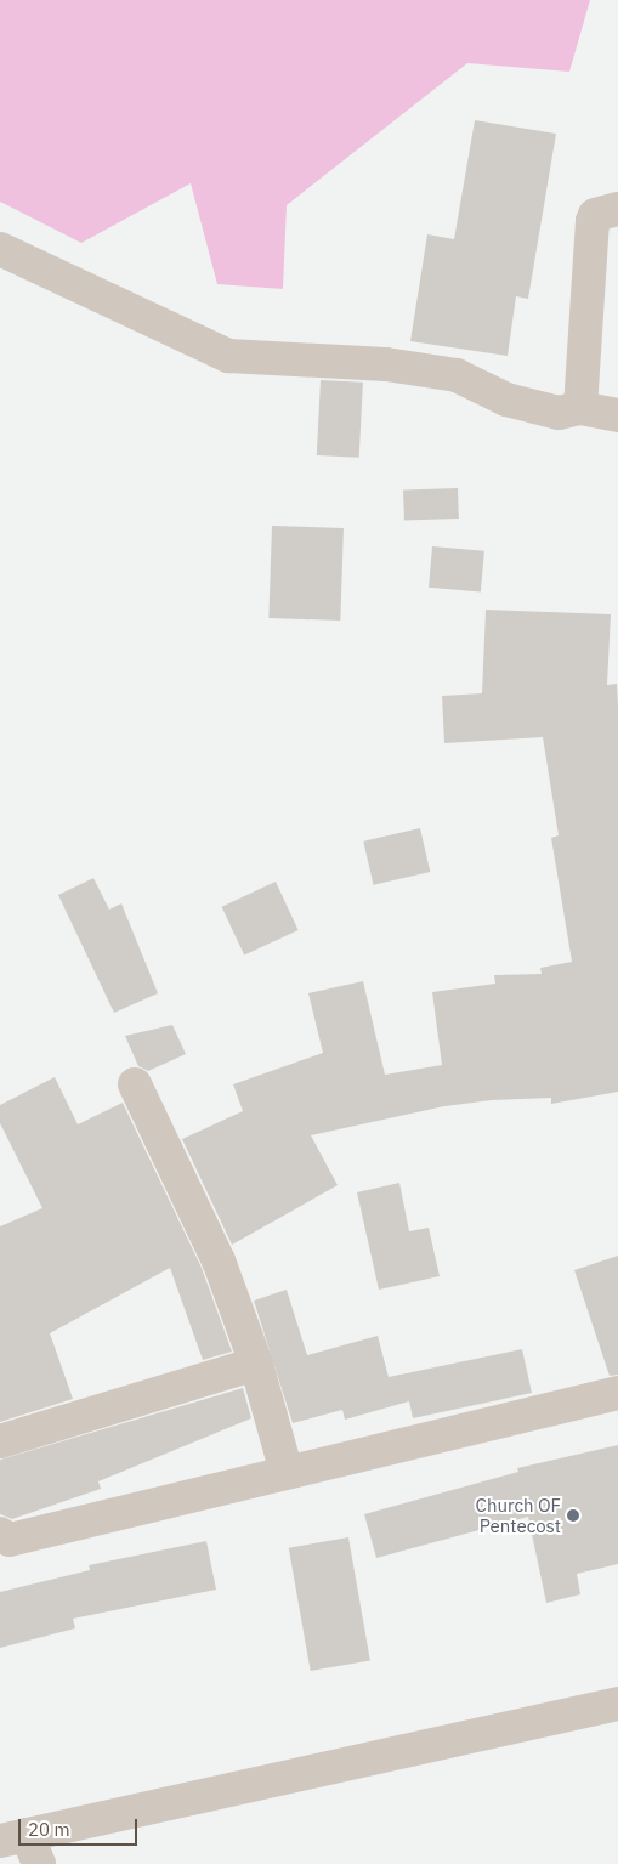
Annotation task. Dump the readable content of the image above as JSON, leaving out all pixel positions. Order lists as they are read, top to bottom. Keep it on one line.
{"places":["Church OF Pentecost"],"scale_bar":"20 m"}
